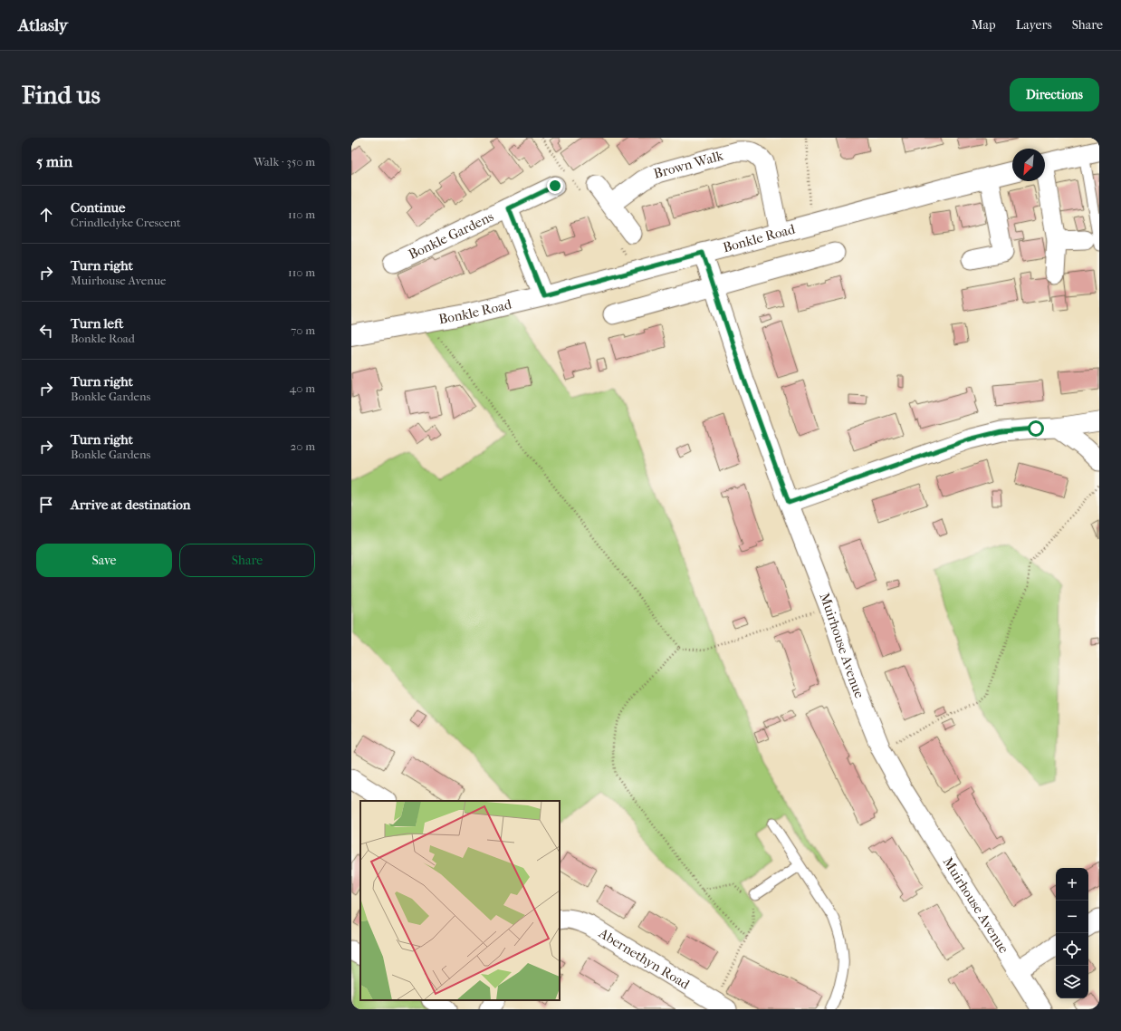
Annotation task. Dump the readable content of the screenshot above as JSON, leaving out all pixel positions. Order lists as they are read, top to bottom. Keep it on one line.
{"streets":{"street":["Brown Walk","Bonkle Gardens","Bonkle Road","Muirhouse Avenue","Abernethyn Road"]},"crossings":[["Brown Walk","Bonkle Road"],["Bonkle Gardens","Bonkle Road"],["Bonkle Road","Muirhouse Avenue"]],"north":"bottom left","page":{"header":"Atlasly","nav":["Map","Layers","Share"],"buttons":["Directions",["Save","Share"]],"title":"Find us","heading":["5 min","Walk · 350 m"],"list":[["Continue","Crindledyke Crescent","110 m"],["Turn right","Muirhouse Avenue","110 m"],["Turn left","Bonkle Road","70 m"],["Turn right","Bonkle Gardens","40 m"],["Turn right","Bonkle Gardens","20 m"],"Arrive at destination"],"map_buttons":["+","−"]}}
